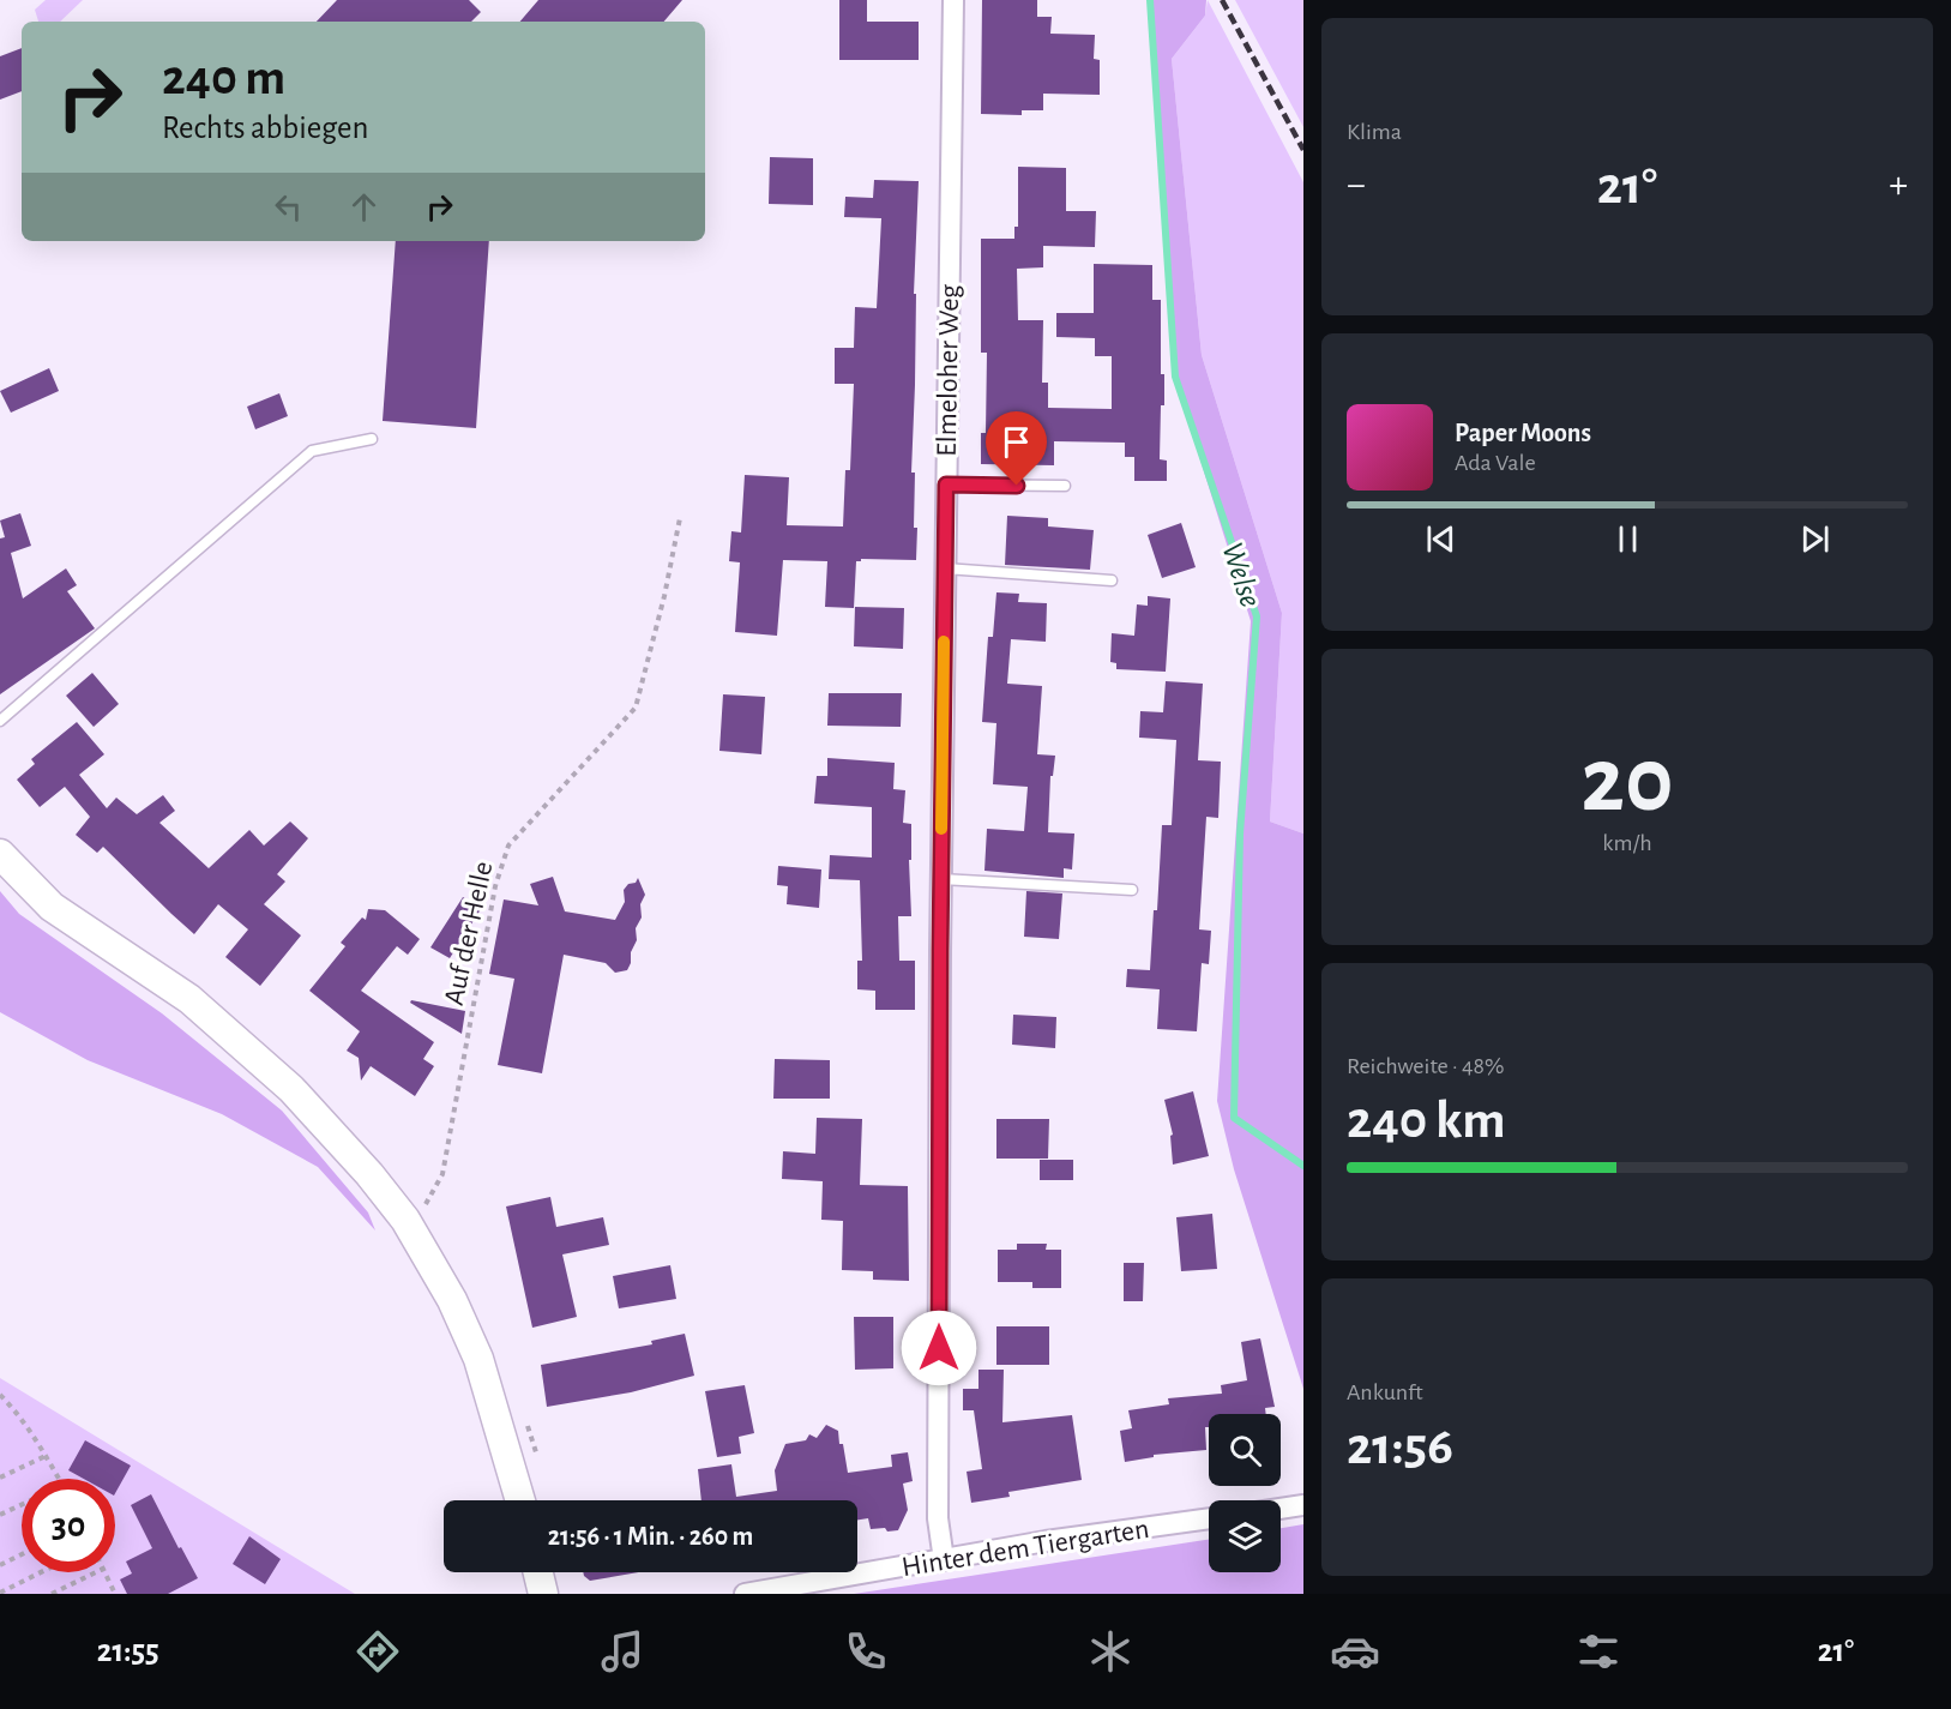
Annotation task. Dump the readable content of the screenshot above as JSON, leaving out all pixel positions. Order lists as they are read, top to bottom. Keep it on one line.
{"streets":{"street":["Elmeloher Weg","Hinter dem Tiergarten"],"path":["Auf der Helle"]},"crossings":[["Elmeloher Weg","Hinter dem Tiergarten"]],"water":["Welse"],"page":{"tile":["Klima",["20","km/h"],["Reichweite · 48%","240 km"],["Ankunft","21:56"]],"turn":["240 m","Rechts abbiegen"],"heat":["−","21°","+"],"song":["Paper Moons","Ada Vale"],"limit":"30","trip":"21:56 · 1 Min. · 260 m","tabs":["21:55","21°"]}}
